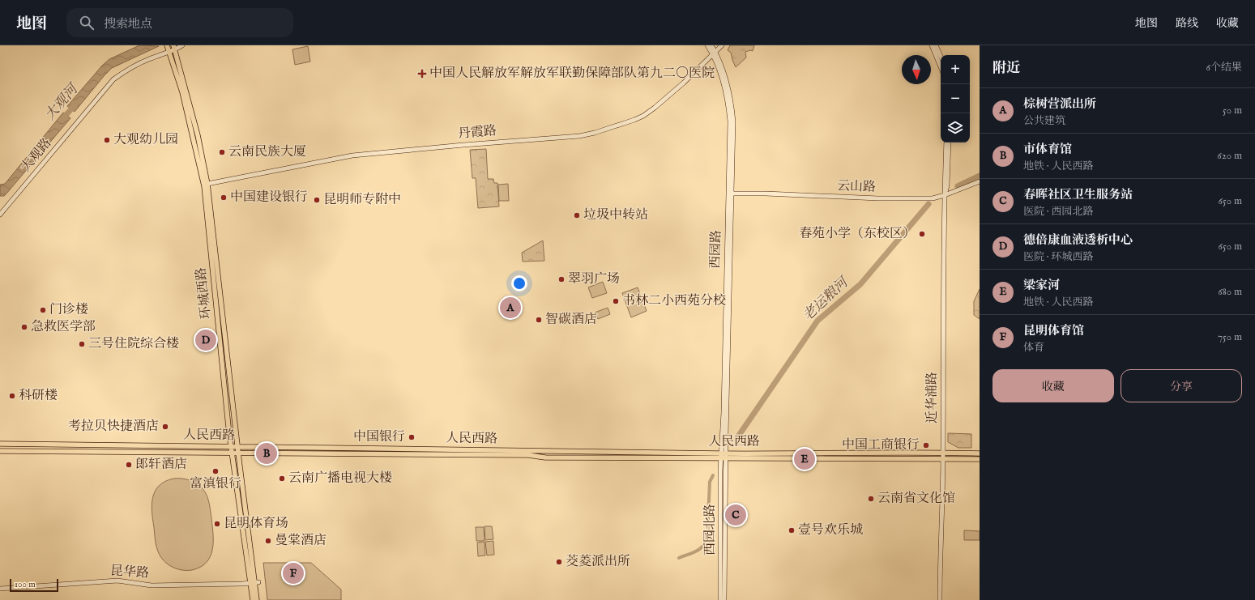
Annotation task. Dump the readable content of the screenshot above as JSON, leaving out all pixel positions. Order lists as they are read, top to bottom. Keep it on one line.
{"streets":{"main road":["环城西路","人民西路"],"street":["丹霞路","大观路","云山路","西园路","近华浦路","西园北路","昆华路"]},"crossings":[["丹霞路","西园路"],["丹霞路","环城西路"],["大观路","环城西路"],["云山路","西园路"],["云山路","近华浦路"],["西园路","人民西路"],["西园路","西园北路"],["环城西路","人民西路"],["环城西路","昆华路"],["近华浦路","人民西路"],["人民西路","西园北路"]],"water":["大观河","老运粮河"],"places":{"health":["中国人民解放军解放军联勤保障部队第九二〇医院"],"other":["大观幼儿园","云南民族大厦","中国建设银行","昆明师专附中","垃圾中转站","春苑小学（东校区）","翠羽广场","书林二小西苑分校","门诊楼","智碳酒店","急救医学部","三号住院综合楼","科研楼","考拉贝快捷酒店","中国银行","中国工商银行","郎轩酒店","富滇银行","云南广播电视大楼","云南省文化馆","昆明体育场","壹号欢乐城","曼棠酒店","茭菱派出所"]},"scale_bar":"100 m","north":"bottom","page":{"header":"地图","search":"搜索地点","nav":["地图","路线","收藏"],"heading":["附近","6个结果"],"map_buttons":["+","−"],"list":[{"mark":"A","name":"棕树营派出所","note":"公共建筑","value":"50 m"},{"mark":"B","name":"市体育馆","note":"地铁 · 人民西路","value":"620 m"},{"mark":"C","name":"春晖社区卫生服务站","note":"医院 · 西园北路","value":"650 m"},{"mark":"D","name":"德倍康血液透析中心","note":"医院 · 环城西路","value":"650 m"},{"mark":"E","name":"梁家河","note":"地铁 · 人民西路","value":"680 m"},{"mark":"F","name":"昆明体育馆","note":"体育","value":"750 m"}],"pins":["A","D","B","E","C","F"],"buttons":["收藏","分享"],"scale":"100 m"}}
